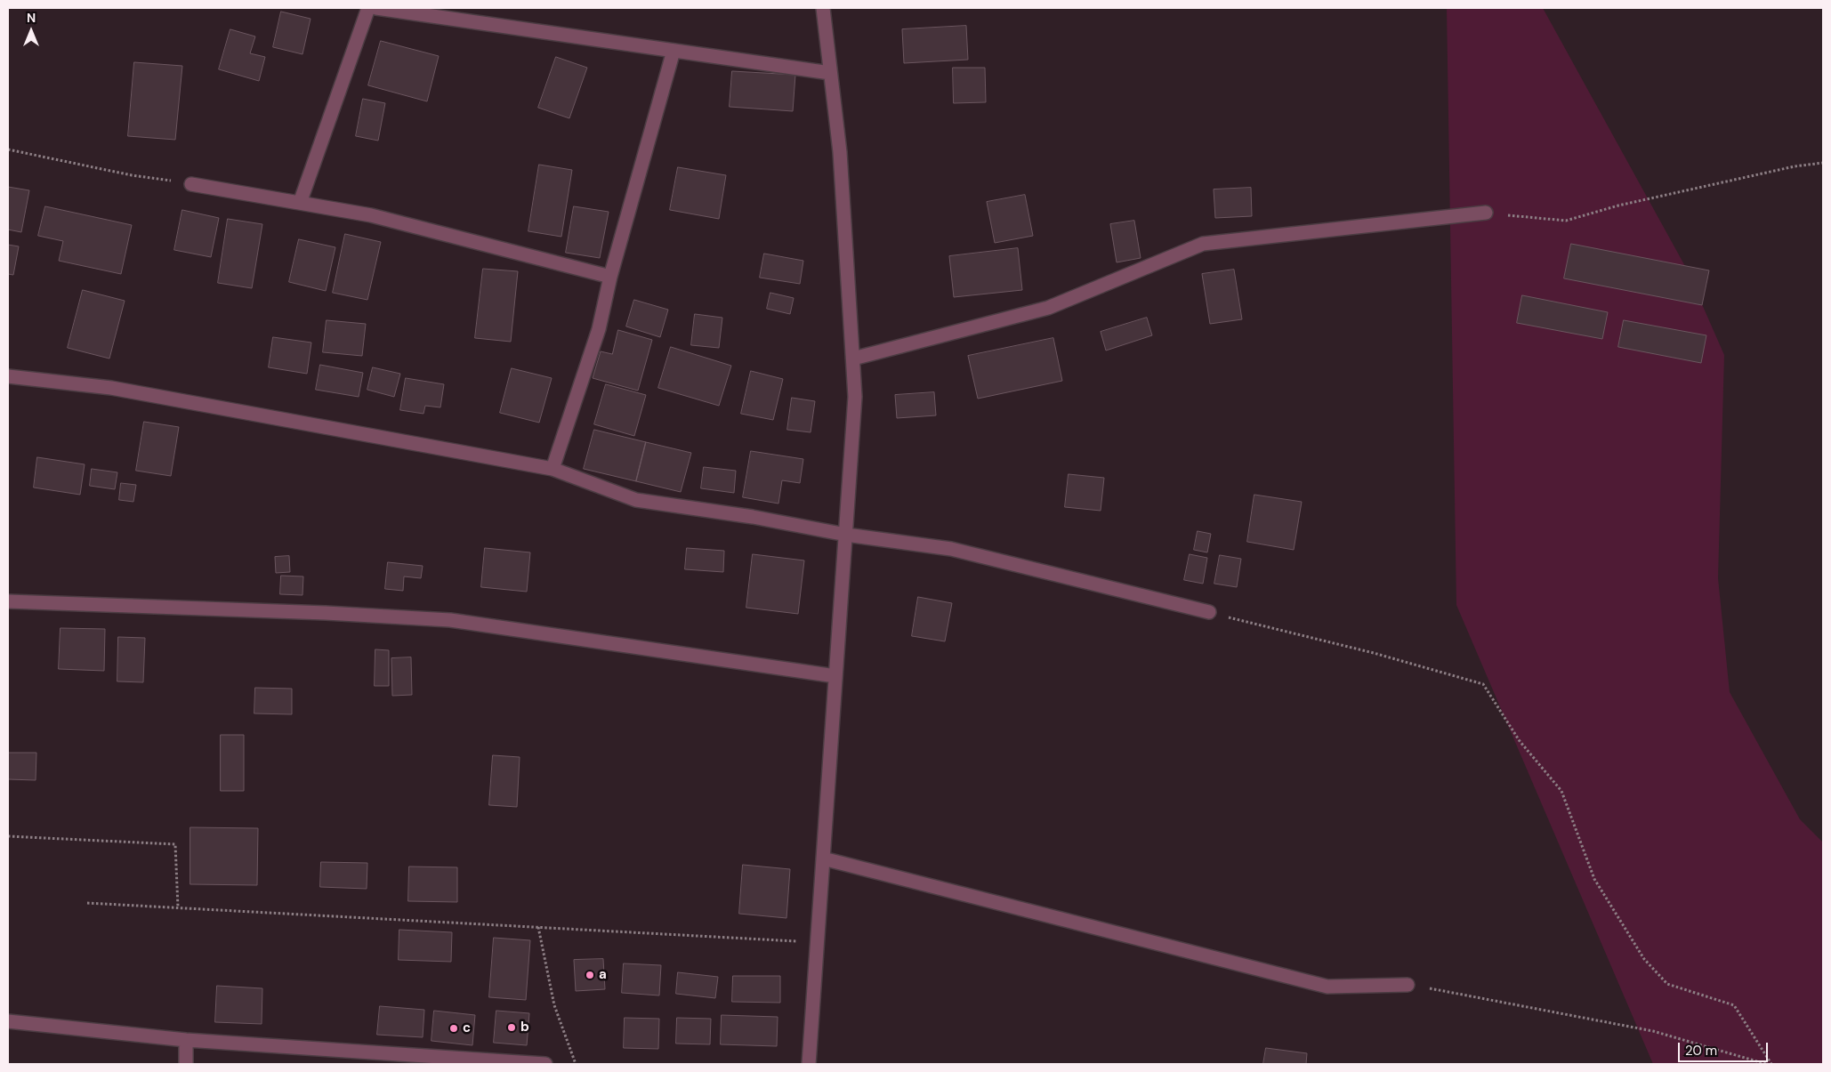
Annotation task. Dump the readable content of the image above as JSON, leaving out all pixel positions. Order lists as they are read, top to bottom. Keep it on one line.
{"places":["a","b","c"],"scale_bar":"20 m","north":"top"}
